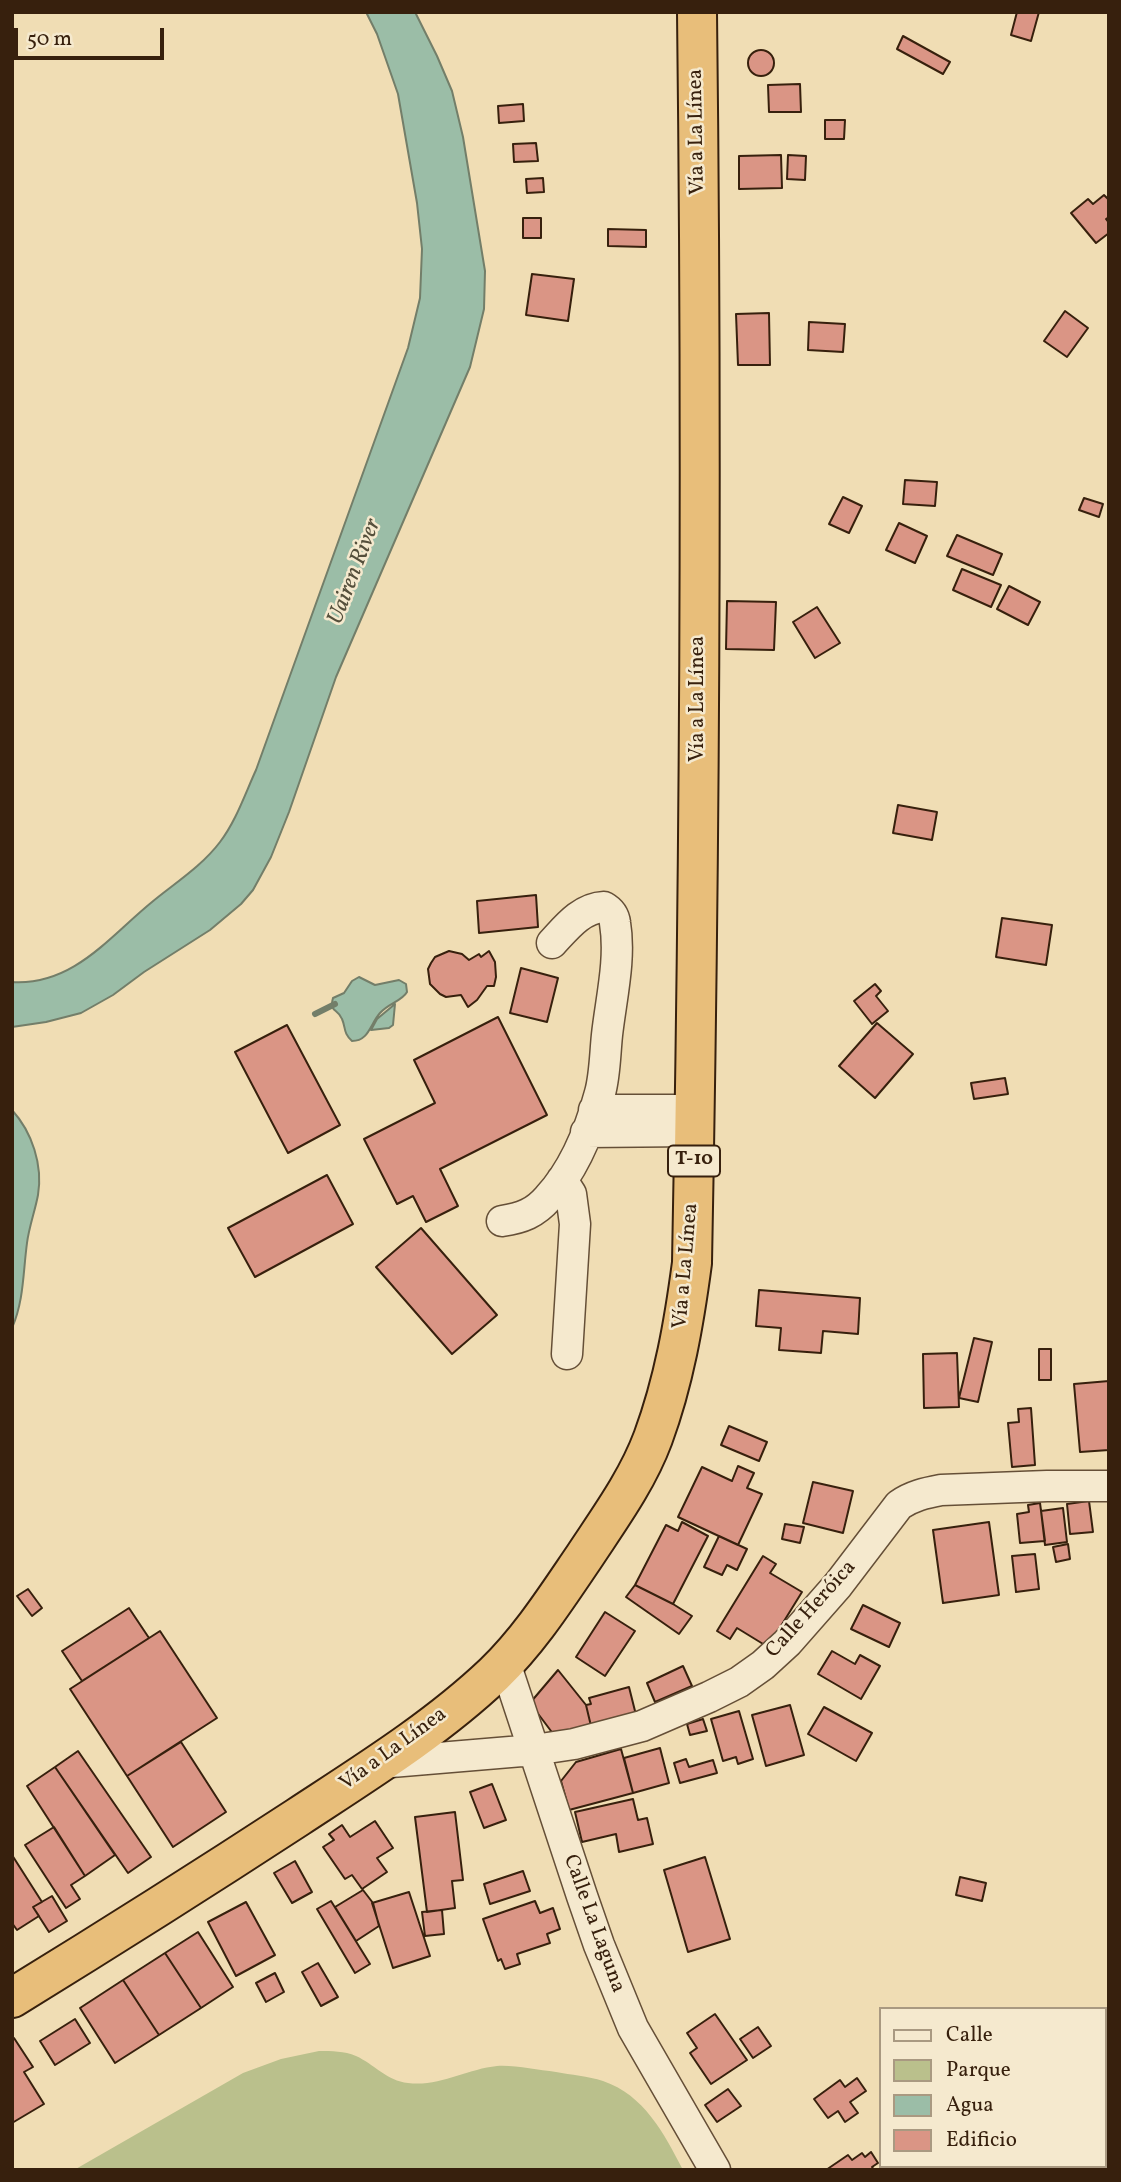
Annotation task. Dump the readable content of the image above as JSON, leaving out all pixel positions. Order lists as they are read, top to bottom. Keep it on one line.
{"streets":{"highway":["Vía a La Línea","T-10"],"street":["Calle Heróica","Calle La Laguna"]},"crossings":[["Vía a La Línea","Calle Heróica"],["Vía a La Línea","Calle La Laguna"],["Calle Heróica","Calle La Laguna"]],"water":["Uairen River"],"legend":["Calle","Parque","Agua","Edificio"],"scale_bar":"50 m"}
